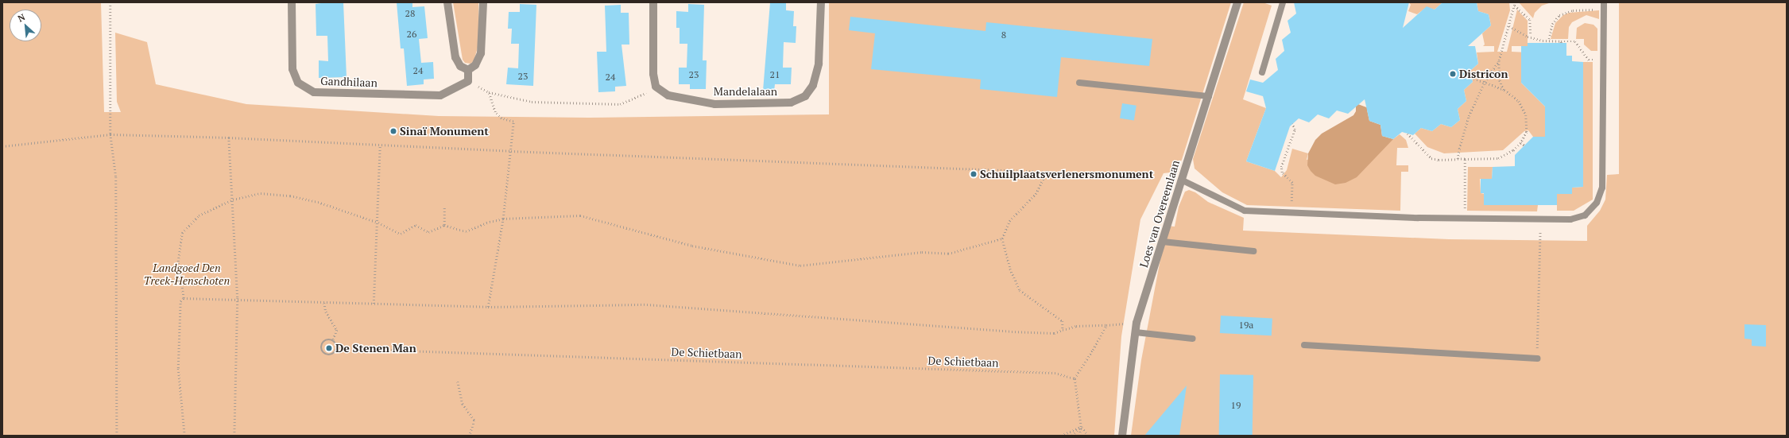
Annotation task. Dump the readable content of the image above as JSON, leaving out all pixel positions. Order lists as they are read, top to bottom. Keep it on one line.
{"streets":{"street":["Gandhilaan","Mandelalaan","Loes van Overeemlaan"],"path":["De Schietbaan"]},"parks":["Landgoed Den Treek-Henschoten"],"places":["Districon","Sinaï Monument","Schuilplaatsverlenersmonument","De Stenen Man"],"house_numbers":["28","26","8","24","23","21","23","24","19a","19"],"north":"top left"}
